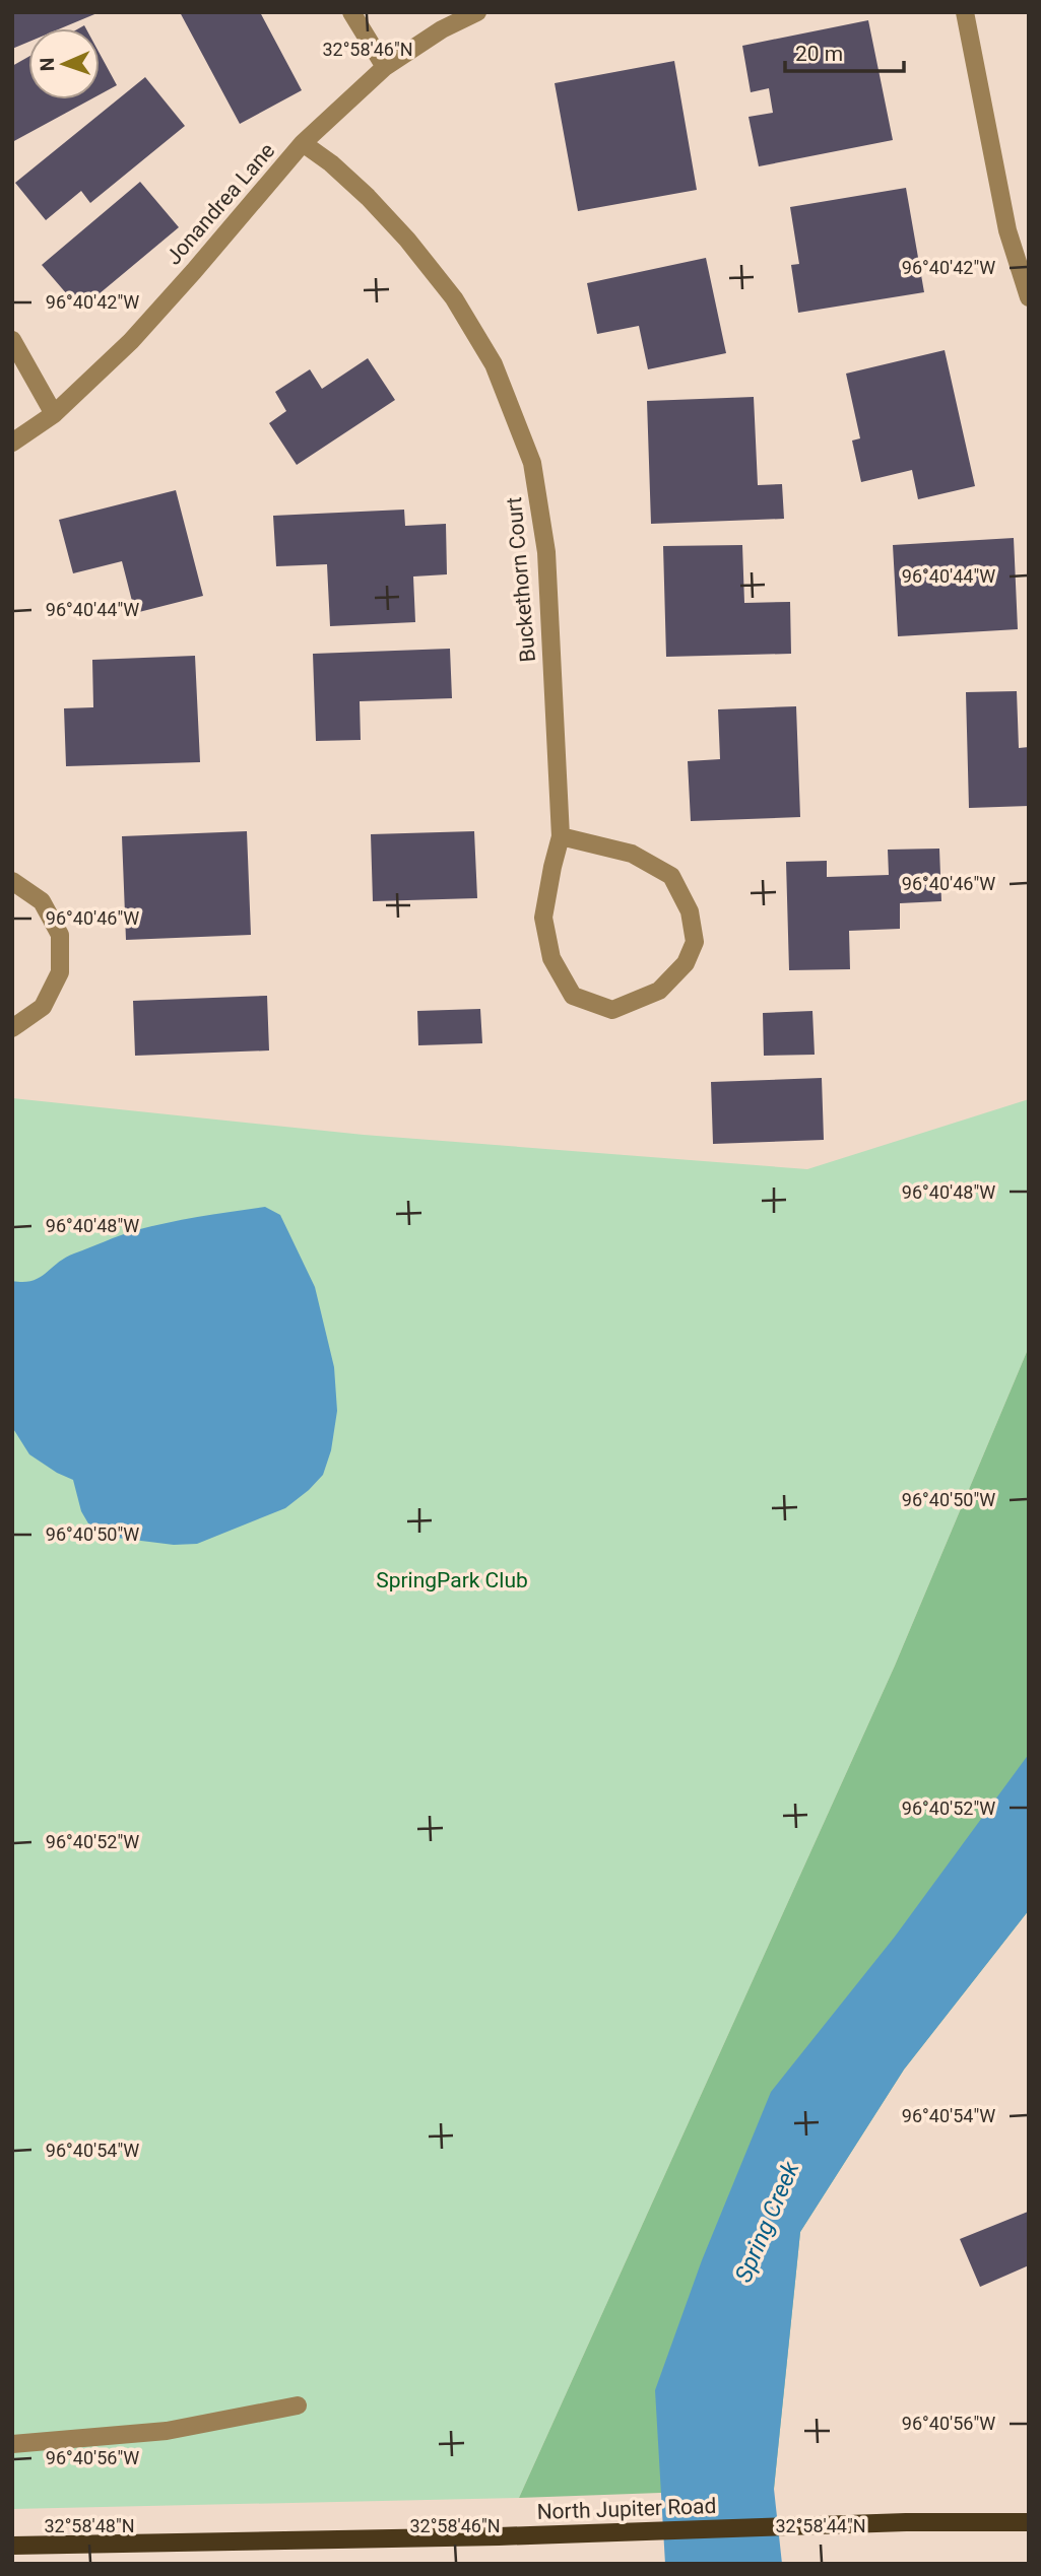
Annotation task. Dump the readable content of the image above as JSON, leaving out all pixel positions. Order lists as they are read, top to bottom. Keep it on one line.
{"streets":{"main road":["North Jupiter Road"],"street":["Jonandrea Lane","Buckethorn Court"]},"crossings":[["Jonandrea Lane","Buckethorn Court"]],"water":["Spring Creek"],"parks":["SpringPark Club"],"scale_bar":"20 m","north":"left","coordinates":["32°58'46\"N","96°40'42\"W","96°40'44\"W","96°40'46\"W","96°40'48\"W","96°40'50\"W","96°40'52\"W","96°40'54\"W","96°40'56\"W","32°58'48\"N","32°58'44\"N"]}
